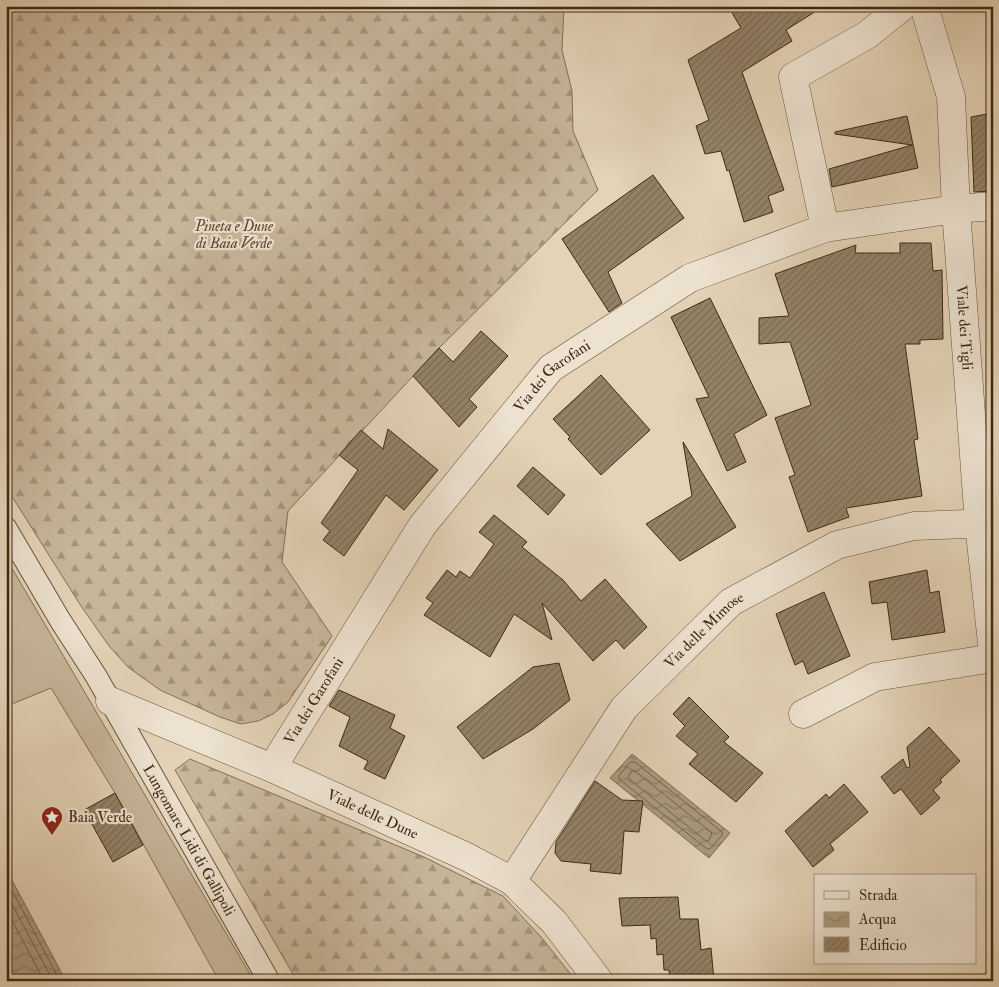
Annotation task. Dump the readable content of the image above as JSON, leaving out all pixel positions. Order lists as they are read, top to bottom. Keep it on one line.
{"streets":{"street":["Viale dei Tigli","Via dei Garofani","Via delle Mimose","Viale delle Dune","Lungomare Lidi di Gallipoli"]},"crossings":[["Viale dei Tigli","Via dei Garofani"],["Viale dei Tigli","Via delle Mimose"],["Via dei Garofani","Viale delle Dune"],["Via delle Mimose","Viale delle Dune"],["Viale delle Dune","Lungomare Lidi di Gallipoli"]],"parks":["Pineta e Dune di Baia Verde"],"places":{"place":["Baia Verde"]},"legend":["Strada","Acqua","Edificio"]}
